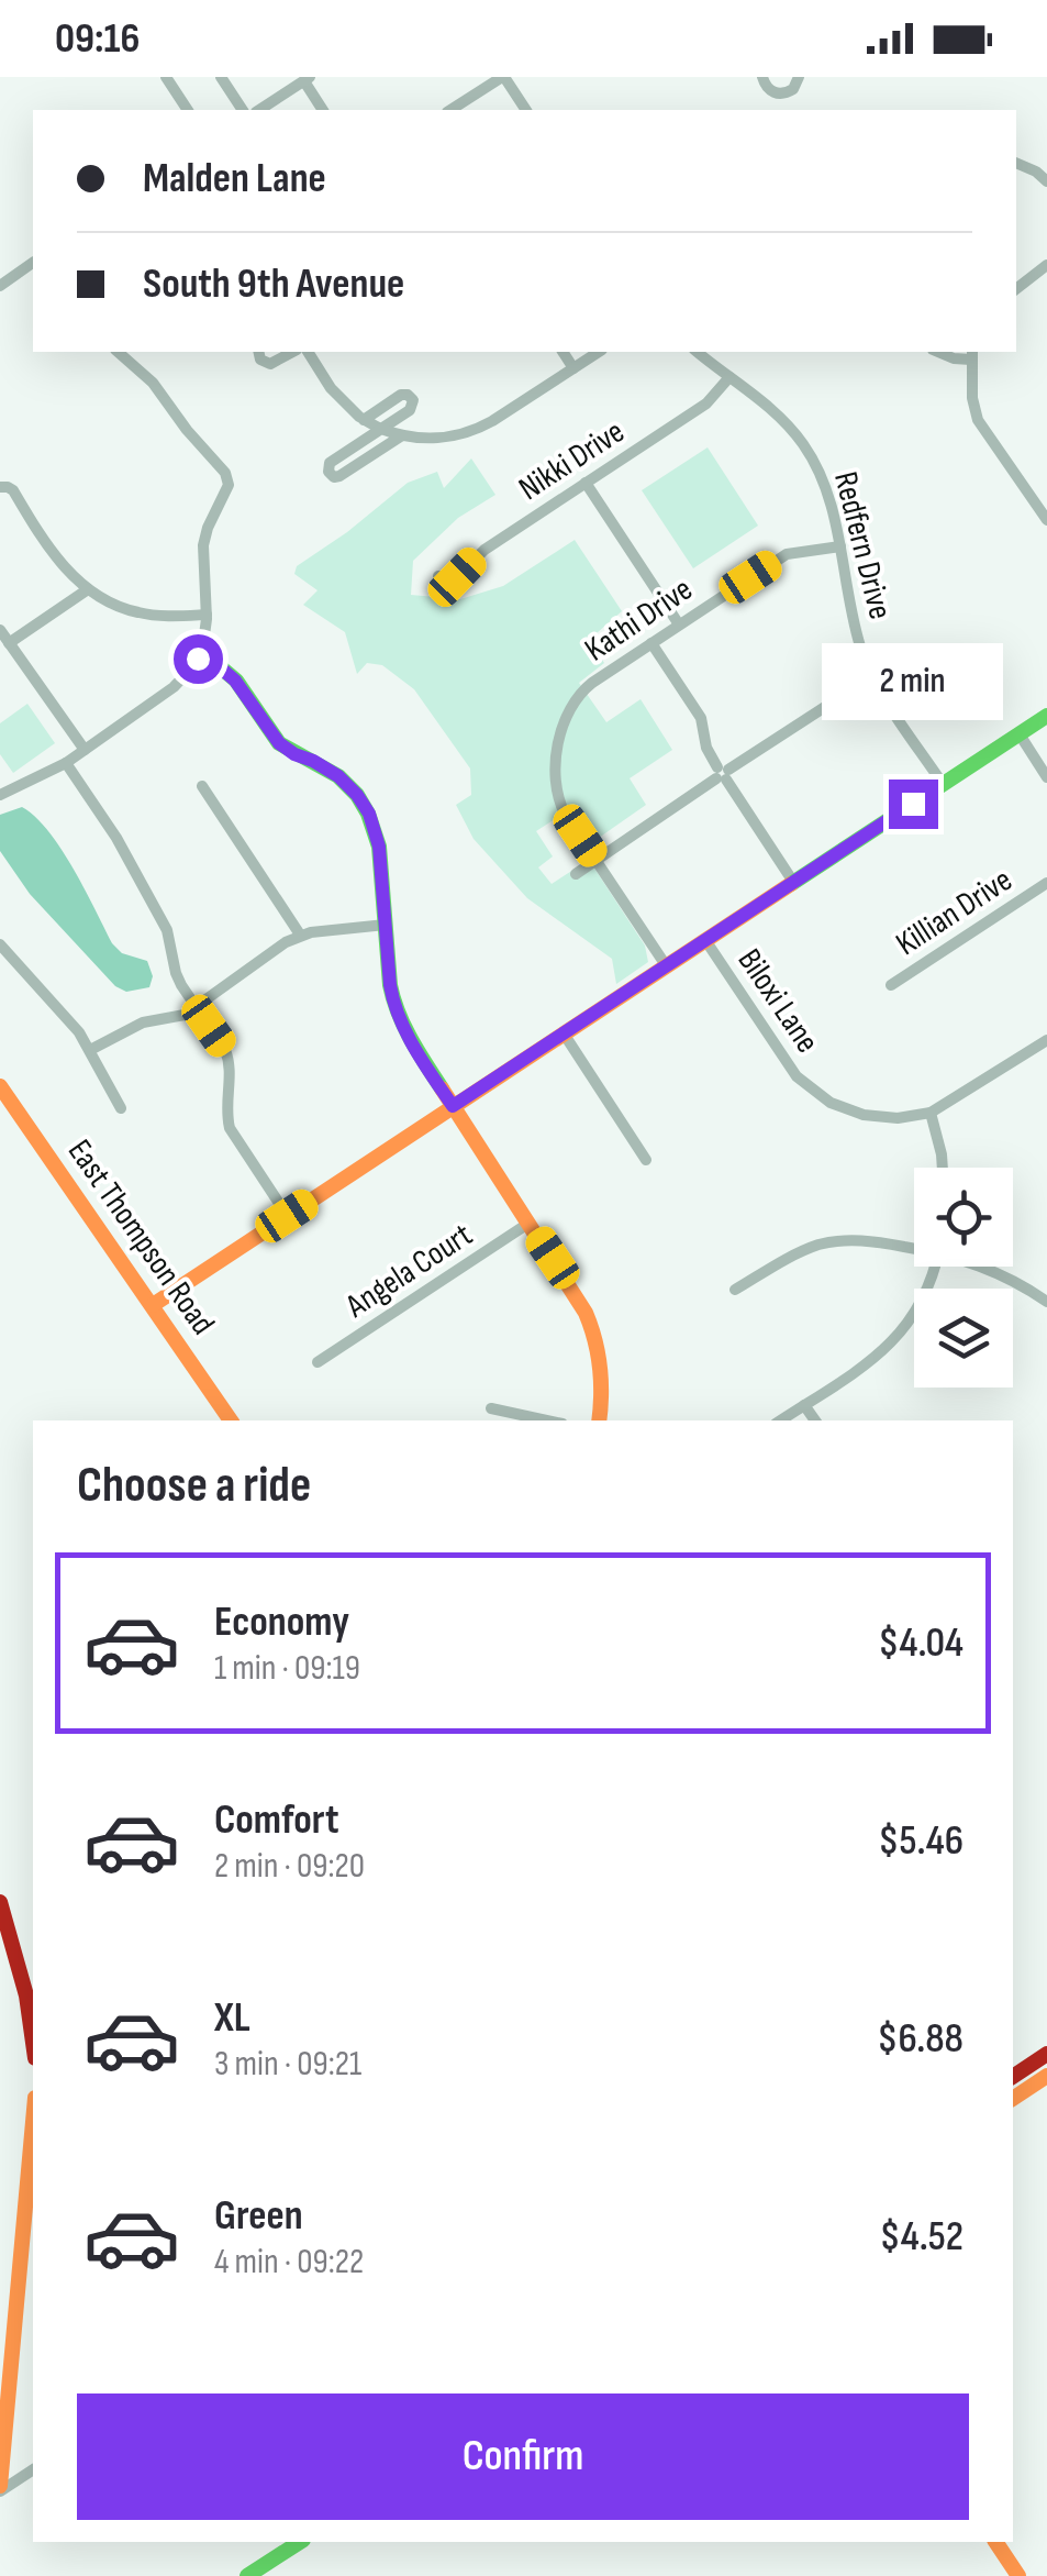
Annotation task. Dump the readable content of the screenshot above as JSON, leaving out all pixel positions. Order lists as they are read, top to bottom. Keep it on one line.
{"streets":{"street":["Nikki Drive","Redfern Drive","Kathi Drive","Killian Drive","Biloxi Lane","East Thompson Road","Angela Court"]},"crossings":[["Nikki Drive","Redfern Drive"],["Redfern Drive","Kathi Drive"]],"page":{"status":"09:16","banner":["Malden Lane","South 9th Avenue"],"bubble":"2 min","heading":"Choose a ride","list":[{"name":"Economy","note":"1 min · 09:19","value":"$4.04"},{"name":"Comfort","note":"2 min · 09:20","value":"$5.46"},{"name":"XL","note":"3 min · 09:21","value":"$6.88"},{"name":"Green","note":"4 min · 09:22","value":"$4.52"}],"buttons":"Confirm"}}
